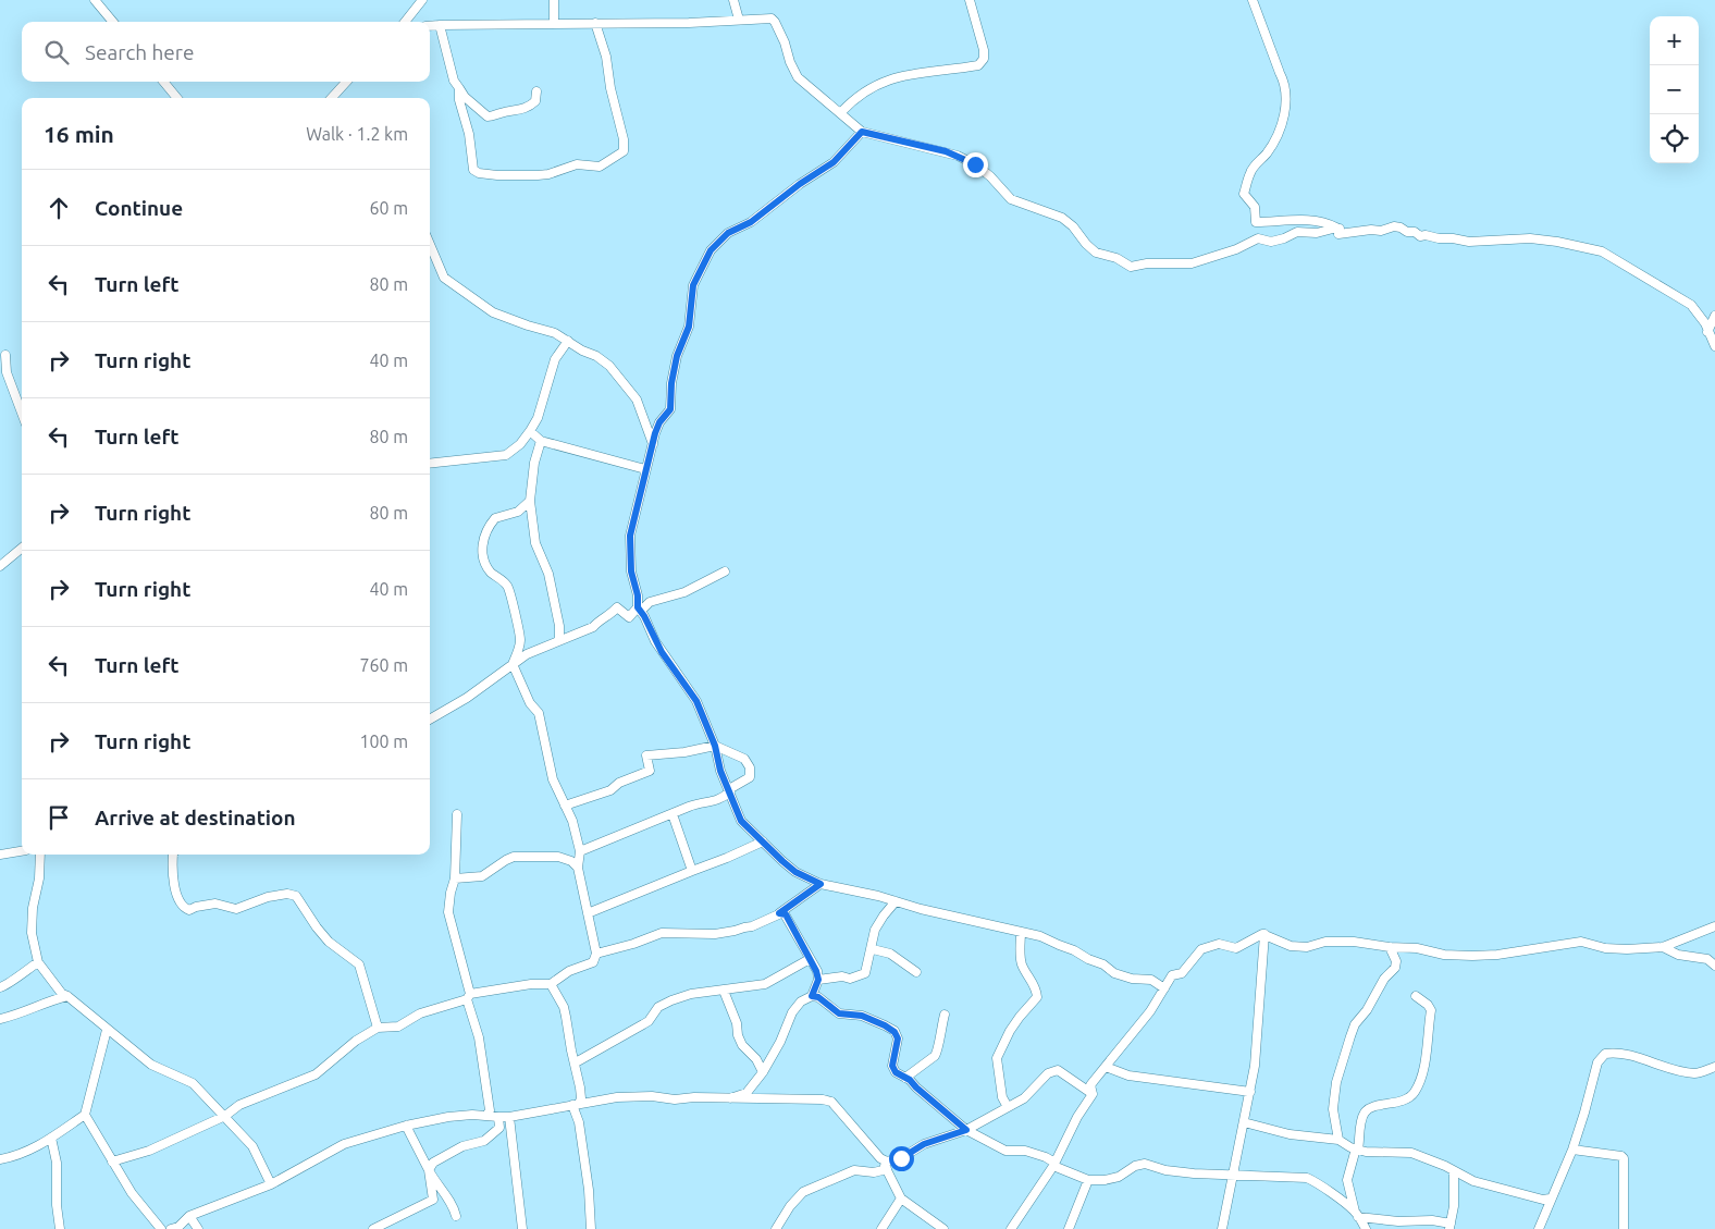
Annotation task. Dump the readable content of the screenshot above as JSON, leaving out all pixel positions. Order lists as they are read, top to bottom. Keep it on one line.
{"page":{"map_buttons":["+","−"],"search":"Search here","heading":["16 min","Walk · 1.2 km"],"list":[["Continue","60 m"],["Turn left","80 m"],["Turn right","40 m"],["Turn left","80 m"],["Turn right","80 m"],["Turn right","40 m"],["Turn left","760 m"],["Turn right","100 m"],"Arrive at destination"]}}
